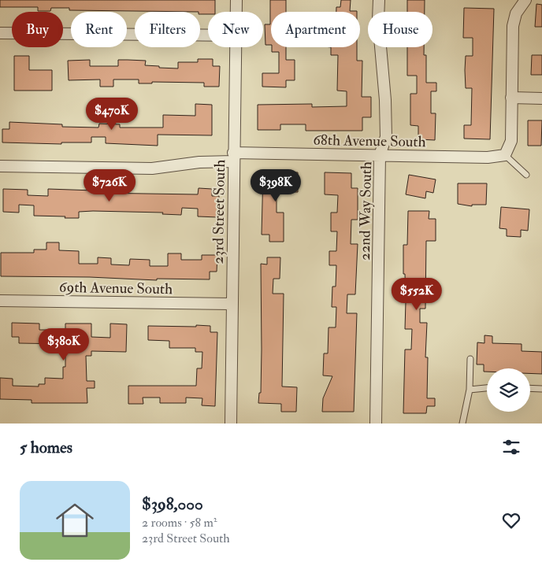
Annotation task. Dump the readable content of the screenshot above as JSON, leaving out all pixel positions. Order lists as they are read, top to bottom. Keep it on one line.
{"streets":{"street":["68th Avenue South","22nd Way South","23rd Street South","69th Avenue South"]},"crossings":[["68th Avenue South","22nd Way South"],["68th Avenue South","23rd Street South"],["23rd Street South","69th Avenue South"]],"page":{"chip":["Buy","Rent","Filters","New","Apartment","House"],"price":["$470K","$726K","$398K","$552K","$380K"],"heading":"5 homes","list":[{"name":"$398,000","note":"2 rooms · 58 m² · 23rd Street South"}]}}
